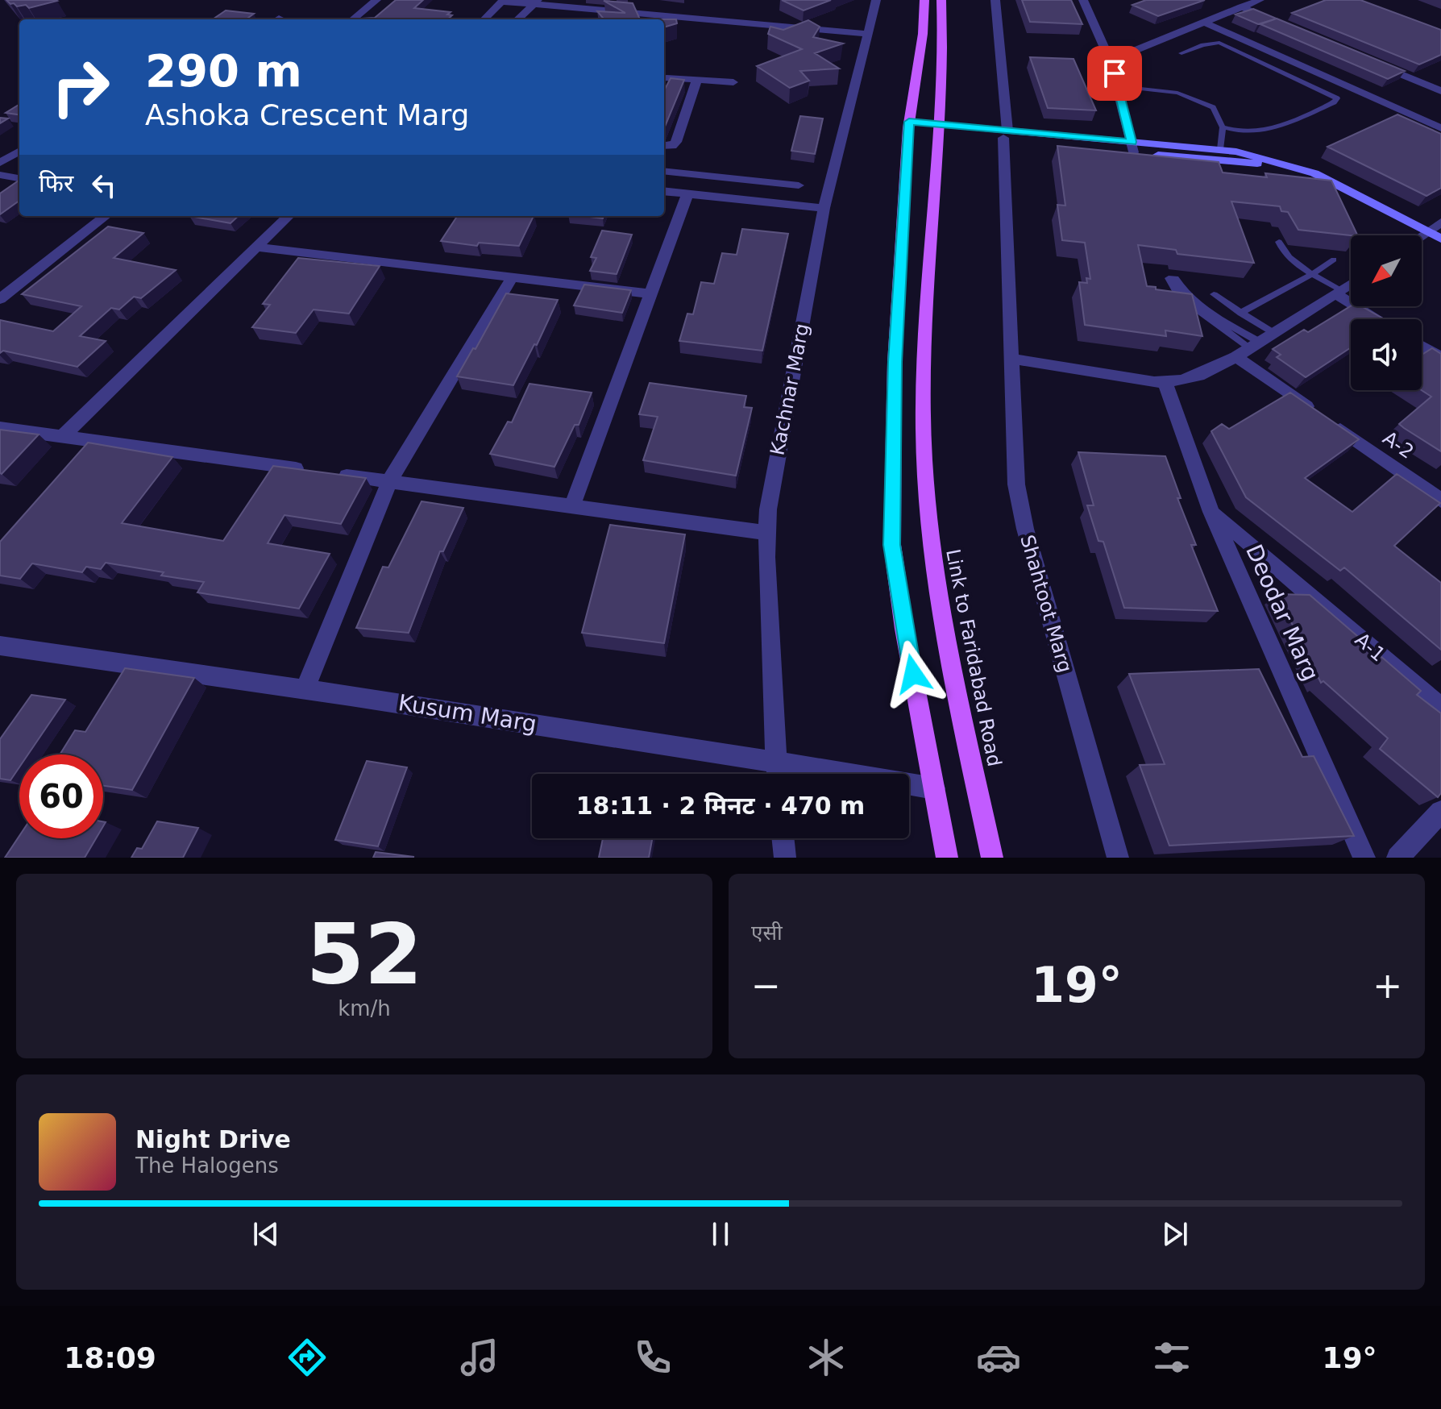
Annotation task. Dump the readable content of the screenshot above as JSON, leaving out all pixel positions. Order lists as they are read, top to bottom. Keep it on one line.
{"streets":{"main road":["Link to Faridabad Road"],"street":["Kachnar Marg","A-2","Shahtoot Marg","Deodar Marg","A-1","Kusum Marg"]},"crossings":[["Kachnar Marg","Kusum Marg"],["Deodar Marg","A-1"]],"north":"bottom left","page":{"turn":["290 m","Ashoka Crescent Marg"],"then":"फिर","limit":"60","trip":"18:11 · 2 मिनट · 470 m","tile":[["52","km/h"],"एसी"],"heat":["−","19°","+"],"song":["Night Drive","The Halogens"],"tabs":["18:09","19°"]}}
